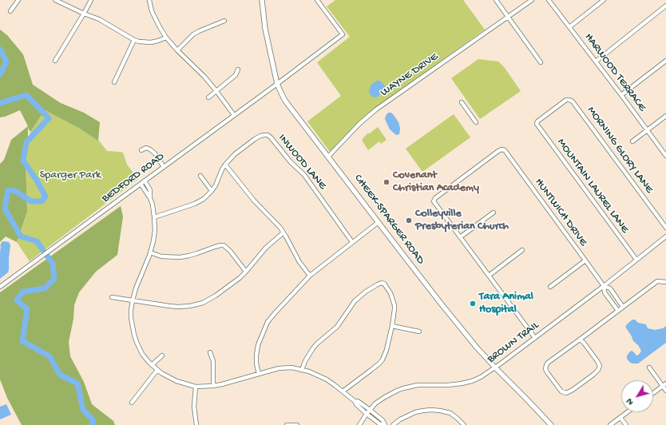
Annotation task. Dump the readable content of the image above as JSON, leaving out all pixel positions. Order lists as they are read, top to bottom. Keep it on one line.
{"streets":{"main road":["CHEEK-SPARGER ROAD"],"street":["HARWOOD TERRACE","WAYNE DRIVE","MORNING GLORY LANE","INWOOD LANE","BEDFORD ROAD","MOUNTAIN LAUREL LANE","HUNTWICH DRIVE","BROWN TRAIL"]},"crossings":[["WAYNE DRIVE","CHEEK-SPARGER ROAD"],["MORNING GLORY LANE","MOUNTAIN LAUREL LANE"],["BEDFORD ROAD","CHEEK-SPARGER ROAD"],["MOUNTAIN LAUREL LANE","BROWN TRAIL"],["HUNTWICH DRIVE","BROWN TRAIL"],["CHEEK-SPARGER ROAD","BROWN TRAIL"]],"parks":["Sparger Park"],"places":["Covenant Christian Academy","Colleyville Presbyterian Church","Tara Animal Hospital"],"north":"bottom left"}
